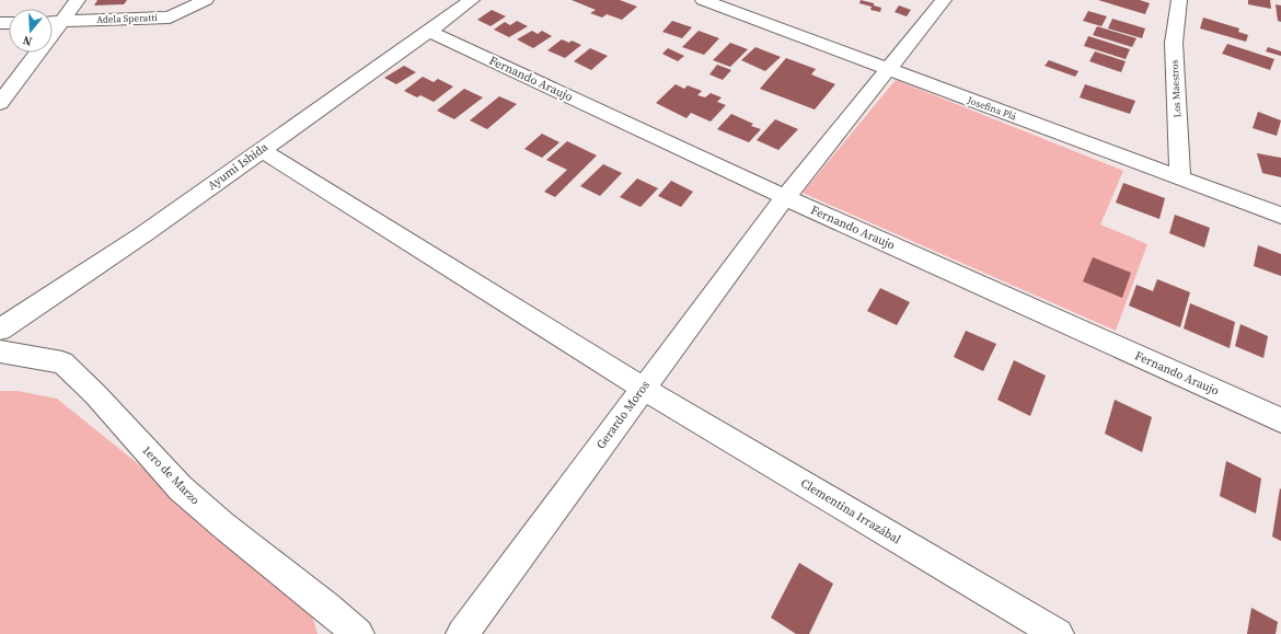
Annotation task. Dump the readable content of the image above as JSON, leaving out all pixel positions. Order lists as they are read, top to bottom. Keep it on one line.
{"streets":{"street":["Adela Speratti","Fernando Araujo","Los Maestros","Josefina Plá","Ayumi Ishida","Gerardo Moros","1ero de Marzo","Clementina Irrazábal"]},"crossings":[["Fernando Araujo","Ayumi Ishida"],["Fernando Araujo","Gerardo Moros"],["Los Maestros","Josefina Plá"],["Josefina Plá","Gerardo Moros"],["Ayumi Ishida","Clementina Irrazábal"],["Gerardo Moros","Clementina Irrazábal"]],"north":"bottom"}
